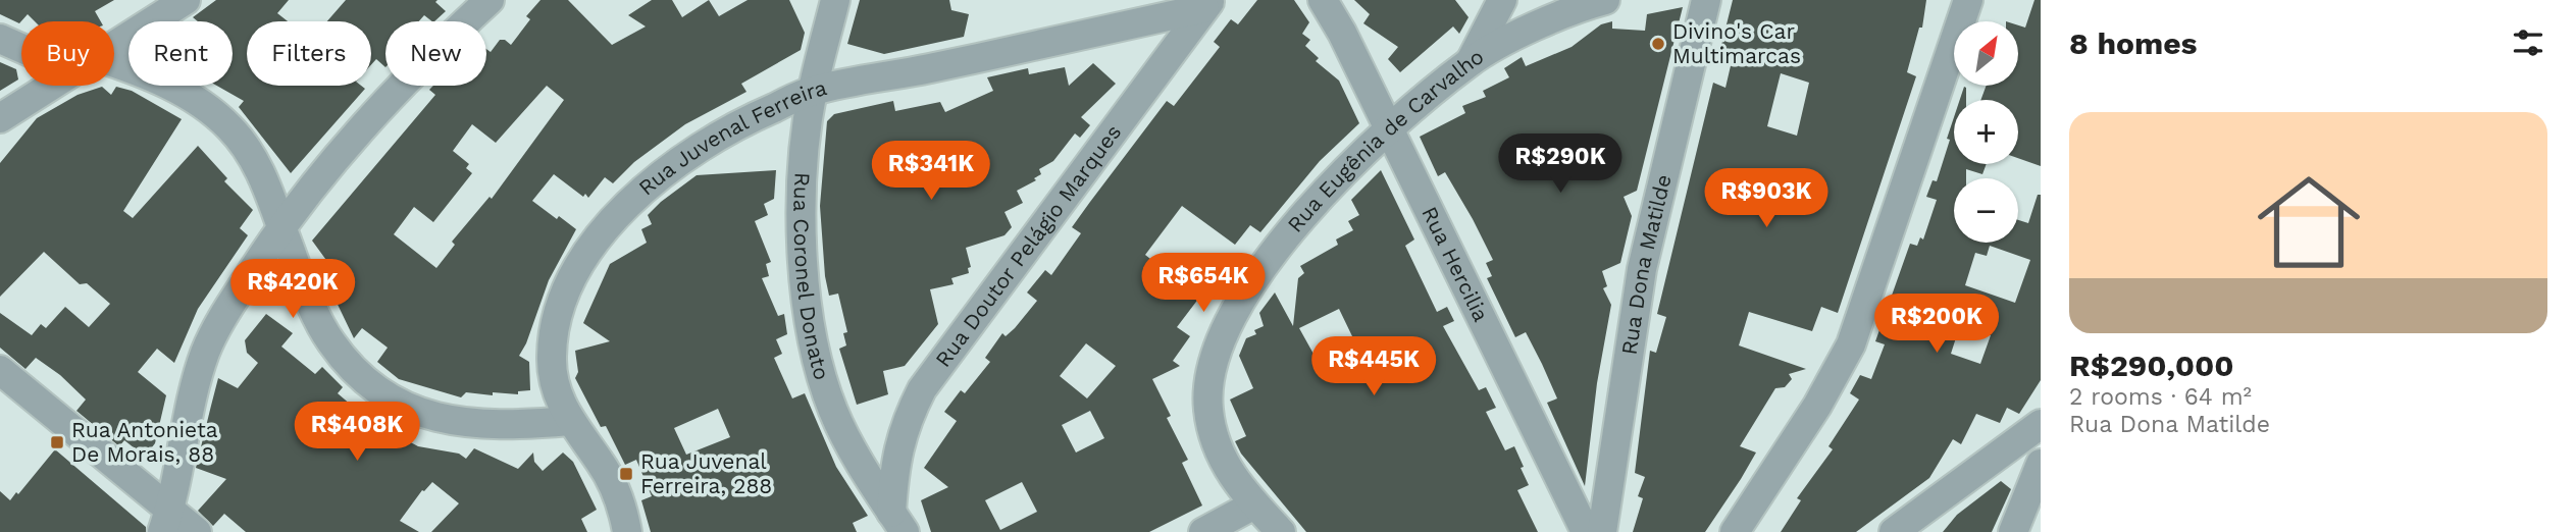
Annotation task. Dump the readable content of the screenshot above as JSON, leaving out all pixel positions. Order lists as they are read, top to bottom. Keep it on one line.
{"streets":{"street":["Rua Juvenal Ferreira","Rua Eugênia de Carvalho","Rua Doutor Pelágio Marques","Rua Dona Matilde","Rua Hercilia","Rua Coronel Donato"]},"crossings":[["Rua Juvenal Ferreira","Rua Doutor Pelágio Marques"],["Rua Juvenal Ferreira","Rua Coronel Donato"],["Rua Eugênia de Carvalho","Rua Hercilia"],["Rua Doutor Pelágio Marques","Rua Coronel Donato"]],"places":{"other":["Divino's Car Multimarcas"],"transit":["Rua Antonieta De Morais, 88","Rua Juvenal Ferreira, 288"]},"north":"top right","page":{"heading":"8 homes","map_buttons":["+","−"],"chip":["Buy","Rent","Filters","New"],"list":[{"name":"R$290,000","note":"2 rooms · 64 m² · Rua Dona Matilde"}],"price":["R$290K","R$341K","R$903K","R$654K","R$420K","R$200K","R$445K","R$408K"]}}
